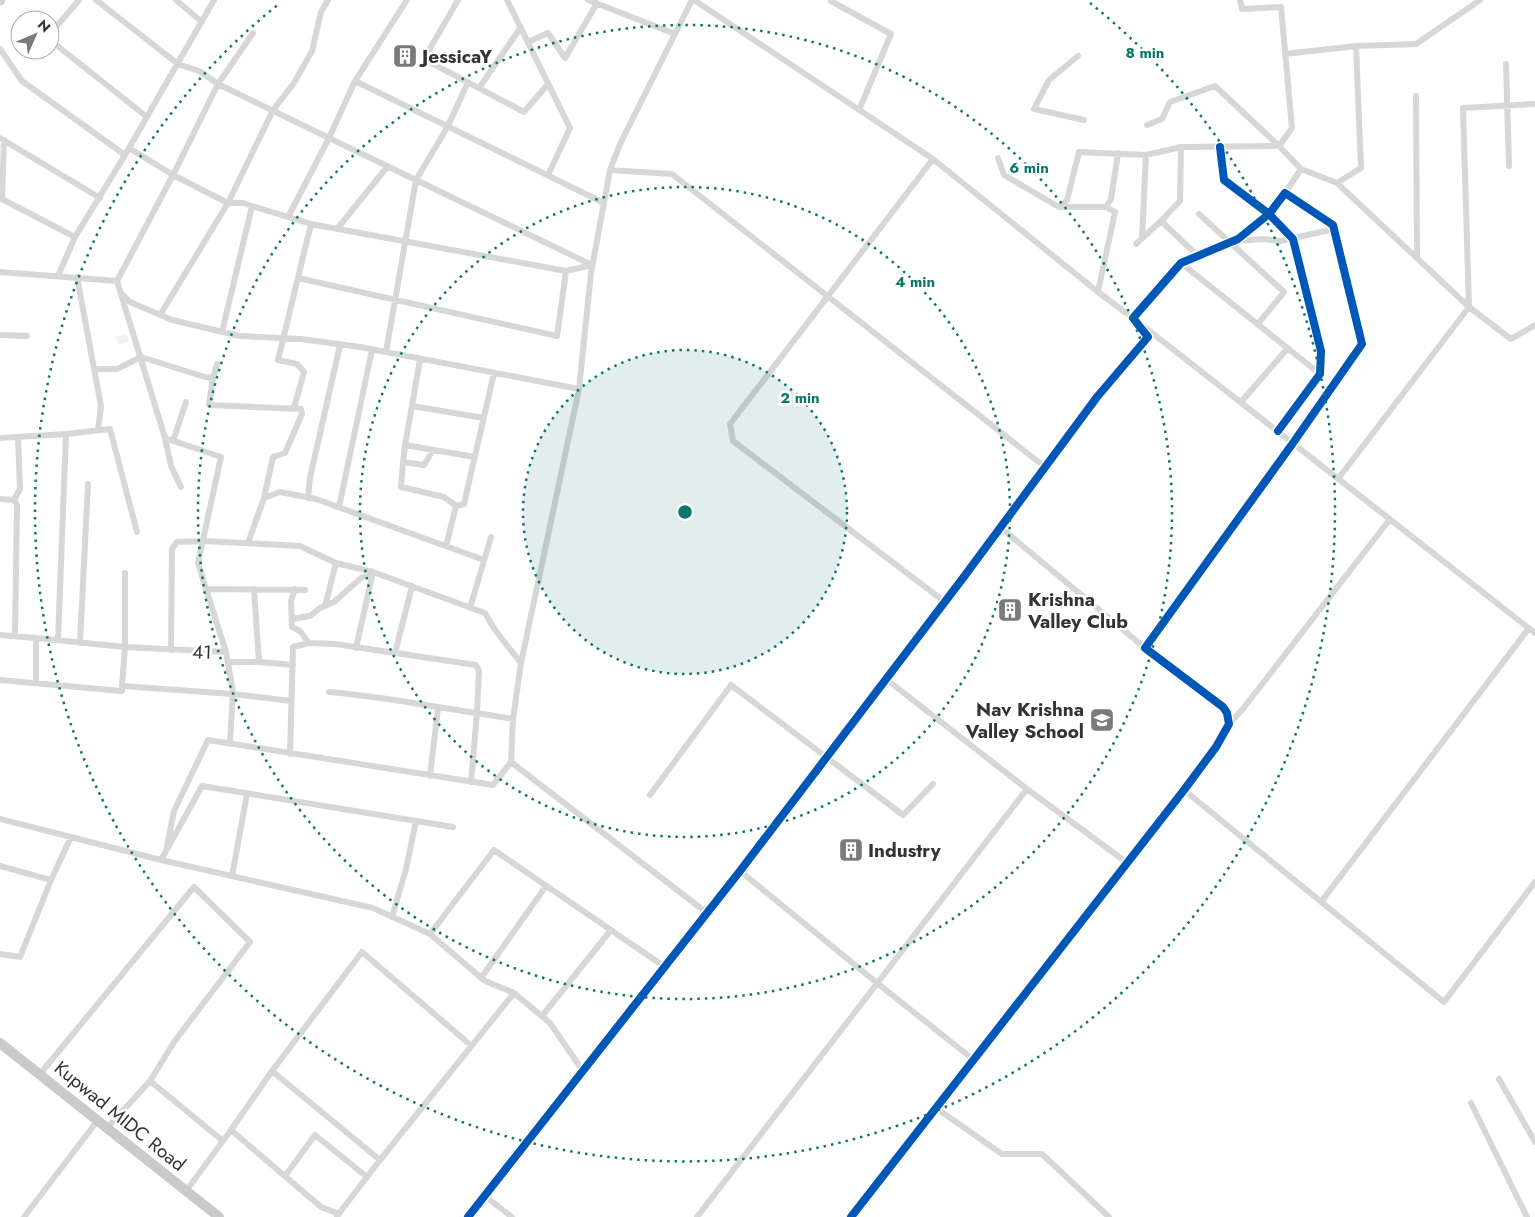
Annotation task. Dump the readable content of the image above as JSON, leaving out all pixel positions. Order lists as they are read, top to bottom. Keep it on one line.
{"streets":{"main road":["Kupwad MIDC Road"],"street":["41"]},"places":{"building":["JessicaY","Krishna Valley Club","Industry"],"school or university":["Nav Krishna Valley School"]},"north":"top right","rings":["8 min","6 min","4 min","2 min"]}
